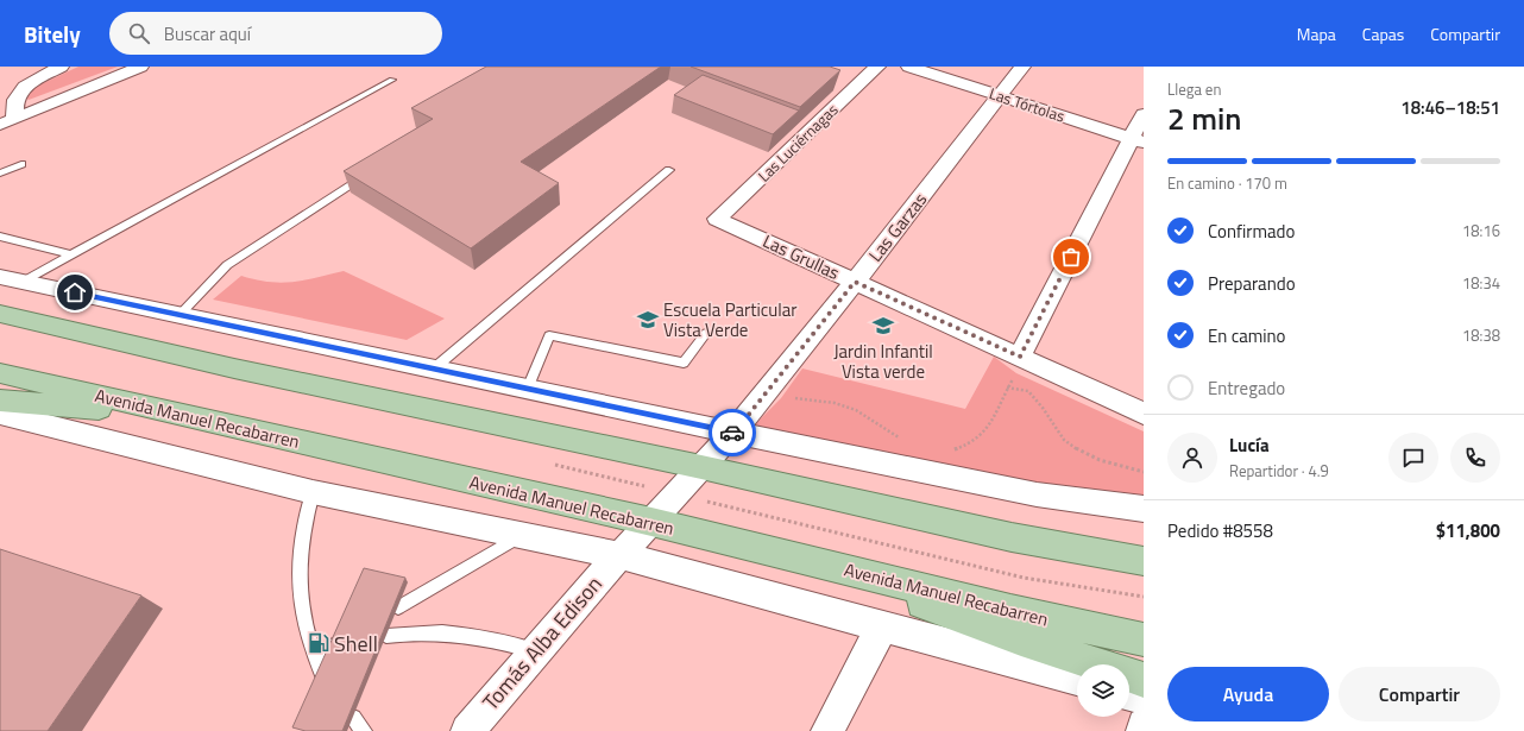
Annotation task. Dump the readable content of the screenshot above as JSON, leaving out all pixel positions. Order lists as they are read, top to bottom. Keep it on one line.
{"streets":{"main road":["Avenida Manuel Recabarren"],"street":["Las Tórtolas","Las Luciérnagas","Las Garzas","Las Grullas","Tomás Alba Edison"]},"crossings":[["Las Tórtolas","Las Garzas"],["Las Luciérnagas","Las Grullas"],["Las Garzas","Las Grullas"],["Las Garzas","Avenida Manuel Recabarren"],["Las Garzas","Tomás Alba Edison"]],"places":{"school or university":["Escuela Particular Vista Verde","Jardin Infantil Vista verde"],"fuel station":["Shell"]},"page":{"header":"Bitely","search":"Buscar aquí","nav":["Mapa","Capas","Compartir"],"heading":["2 min","Llega en","18:46–18:51"],"panel":["Lucía","Repartidor · 4.9","Pedido #8558","$11,800"],"bar":"En camino · 170 m","list":[["Confirmado","18:16"],["Preparando","18:34"],["En camino","18:38"],"Entregado"],"buttons":["Ayuda","Compartir"]}}
